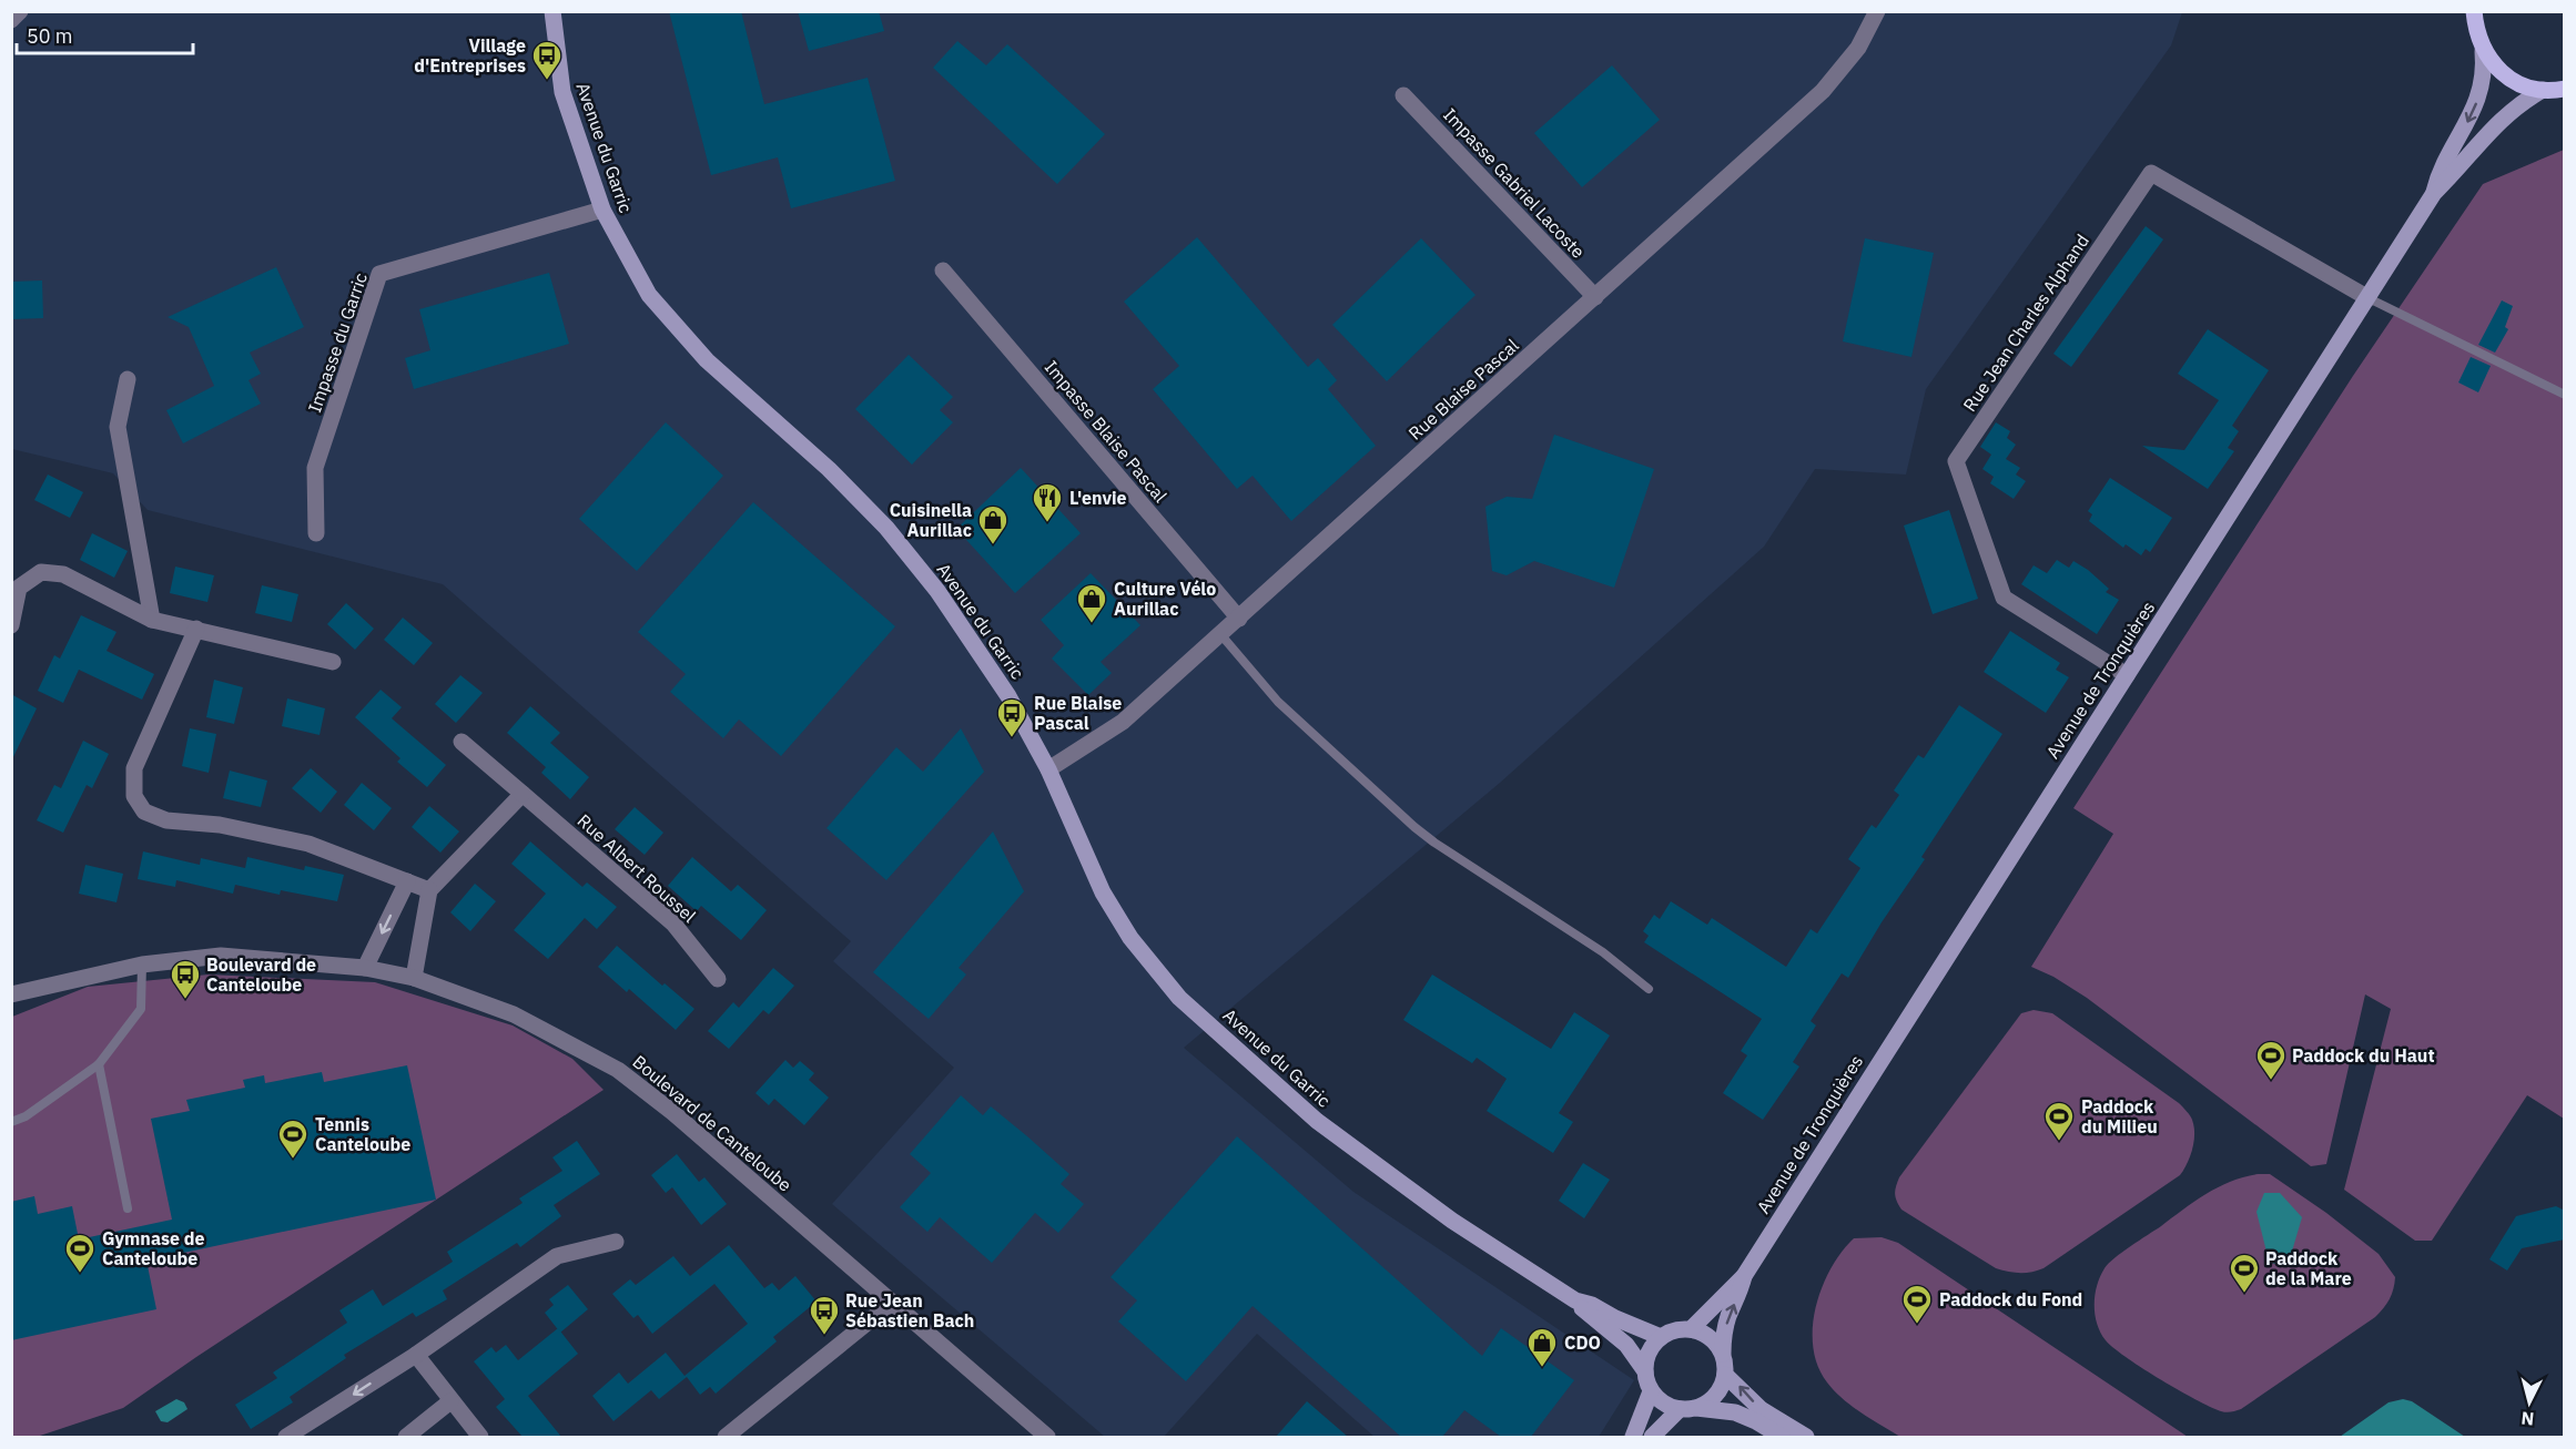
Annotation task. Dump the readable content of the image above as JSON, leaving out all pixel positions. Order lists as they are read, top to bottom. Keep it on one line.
{"streets":{"street":["Avenue du Garric","Impasse Gabriel Lacoste","Rue Jean Charles Alphand","Impasse du Garric","Rue Blaise Pascal","Impasse Blaise Pascal","Avenue de Tronquières","Rue Albert Roussel","Boulevard de Canteloube"]},"crossings":[["Avenue du Garric","Impasse du Garric"],["Avenue du Garric","Rue Blaise Pascal"],["Avenue du Garric","Avenue de Tronquières"],["Impasse Gabriel Lacoste","Rue Blaise Pascal"],["Rue Jean Charles Alphand","Avenue de Tronquières"],["Rue Blaise Pascal","Impasse Blaise Pascal"]],"places":{"bus stop":["Village d'Entreprises","Rue Blaise Pascal","Boulevard de Canteloube","Rue Jean Sébastien Bach"],"restaurant":["L'envie"],"shop":["Cuisinella Aurillac","Culture Vélo Aurillac","CDO"],"sports":["Paddock du Haut","Paddock du Milieu","Tennis Canteloube","Gymnase de Canteloube","Paddock de la Mare","Paddock du Fond"]},"scale_bar":"50 m","north":"bottom"}
